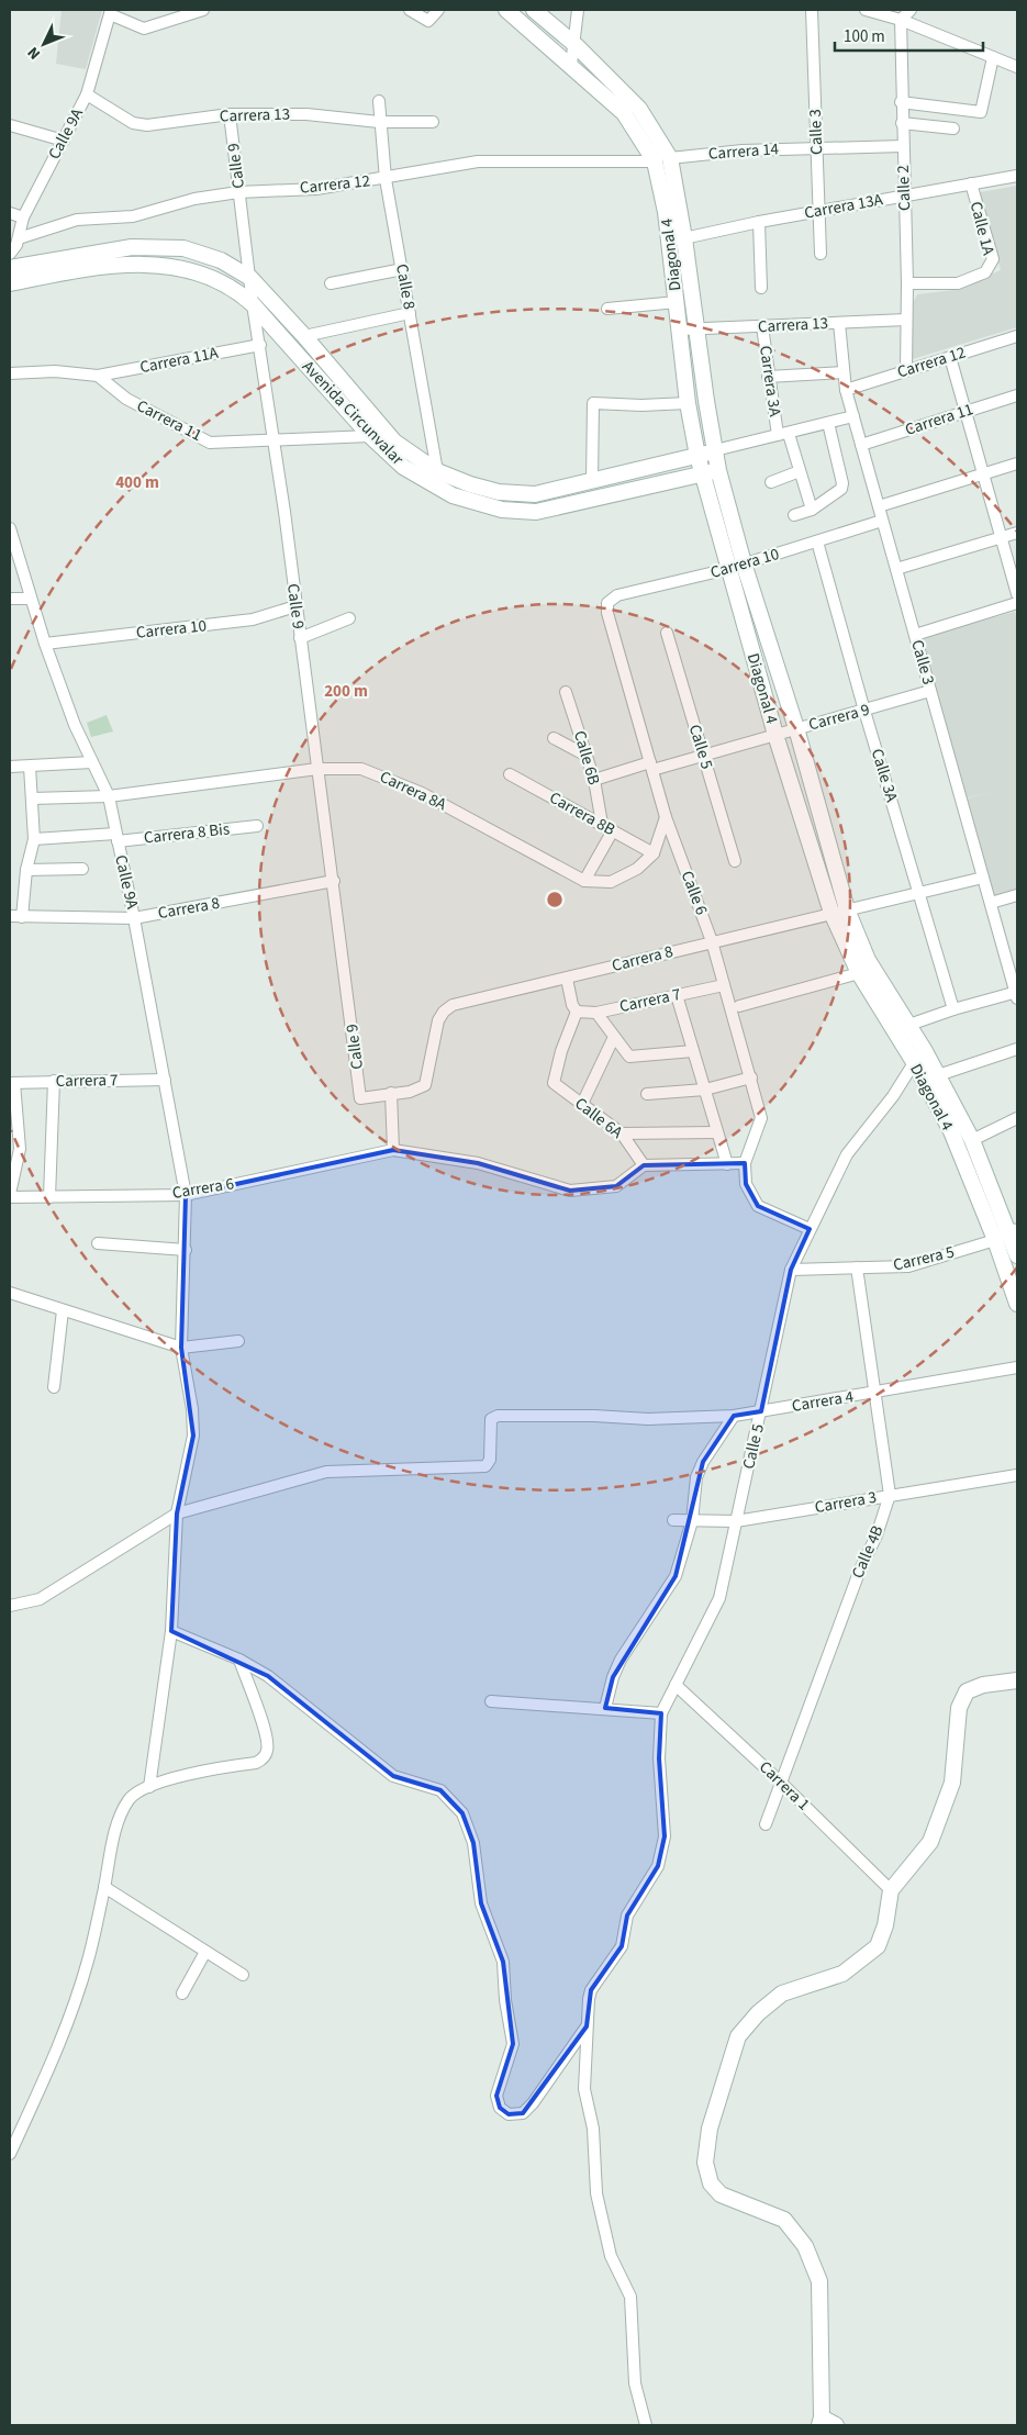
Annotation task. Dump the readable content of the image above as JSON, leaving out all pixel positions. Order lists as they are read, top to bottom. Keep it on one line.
{"streets":{"street":["Carrera 13","Calle 3","Calle 9A","Carrera 14","Calle 9","Carrera 12","Calle 2","Carrera 13A","Calle 1A","Diagonal 4","Calle 8","Carrera 11A","Carrera 3A","Avenida Circunvalar","Carrera 11","Carrera 10","Carrera 9","Calle 5","Calle 6B","Calle 3A","Carrera 8A","Carrera 8B","Carrera 8 Bis","Calle 6","Carrera 8","Carrera 7","Calle 6A","Carrera 6","Carrera 5","Carrera 4","Carrera 3","Calle 4B","Carrera 1"]},"crossings":[["Carrera 13","Calle 3"],["Carrera 13","Calle 9A"],["Carrera 13","Calle 9"],["Carrera 13","Calle 2"],["Carrera 13","Diagonal 4"],["Carrera 13","Calle 8"],["Carrera 13","Carrera 3A"],["Calle 3","Carrera 14"],["Calle 3","Carrera 12"],["Calle 3","Carrera 13A"],["Calle 3","Carrera 11"],["Calle 3","Carrera 10"],["Calle 3","Carrera 9"],["Calle 3","Carrera 8"],["Calle 9A","Carrera 12"],["Calle 9A","Carrera 10"],["Calle 9A","Carrera 8A"],["Calle 9A","Carrera 8 Bis"],["Calle 9A","Carrera 8"],["Calle 9A","Carrera 7"],["Calle 9A","Carrera 6"],["Calle 9A","Carrera 4"],["Carrera 14","Carrera 12"],["Carrera 14","Calle 2"],["Carrera 14","Diagonal 4"],["Calle 9","Carrera 12"],["Calle 9","Carrera 11A"],["Calle 9","Avenida Circunvalar"],["Calle 9","Carrera 11"],["Calle 9","Carrera 10"],["Calle 9","Carrera 8A"],["Calle 9","Carrera 8"],["Carrera 12","Calle 2"],["Carrera 12","Diagonal 4"],["Carrera 12","Calle 8"],["Calle 2","Carrera 13A"],["Calle 2","Calle 1A"],["Carrera 13A","Calle 1A"],["Carrera 13A","Diagonal 4"],["Diagonal 4","Avenida Circunvalar"],["Diagonal 4","Carrera 10"],["Diagonal 4","Carrera 9"],["Diagonal 4","Calle 5"],["Diagonal 4","Carrera 8"],["Diagonal 4","Carrera 5"],["Calle 8","Avenida Circunvalar"],["Carrera 11A","Carrera 11"],["Avenida Circunvalar","Carrera 11"],["Carrera 10","Calle 3A"],["Carrera 10","Calle 6"],["Carrera 9","Calle 5"],["Carrera 9","Calle 6B"],["Carrera 9","Calle 3A"],["Carrera 9","Calle 6"],["Calle 5","Calle 6"],["Calle 5","Carrera 5"],["Calle 5","Carrera 4"],["Calle 5","Carrera 3"],["Calle 5","Carrera 1"],["Calle 6B","Carrera 8B"],["Calle 3A","Carrera 8"],["Carrera 8A","Carrera 8B"],["Calle 6","Carrera 8"],["Calle 6","Carrera 7"],["Carrera 7","Calle 6A"],["Carrera 5","Calle 4B"],["Carrera 4","Calle 4B"],["Carrera 3","Calle 4B"],["Calle 4B","Carrera 1"]],"scale_bar":"100 m","north":"bottom left","rings":["400 m","200 m"]}
